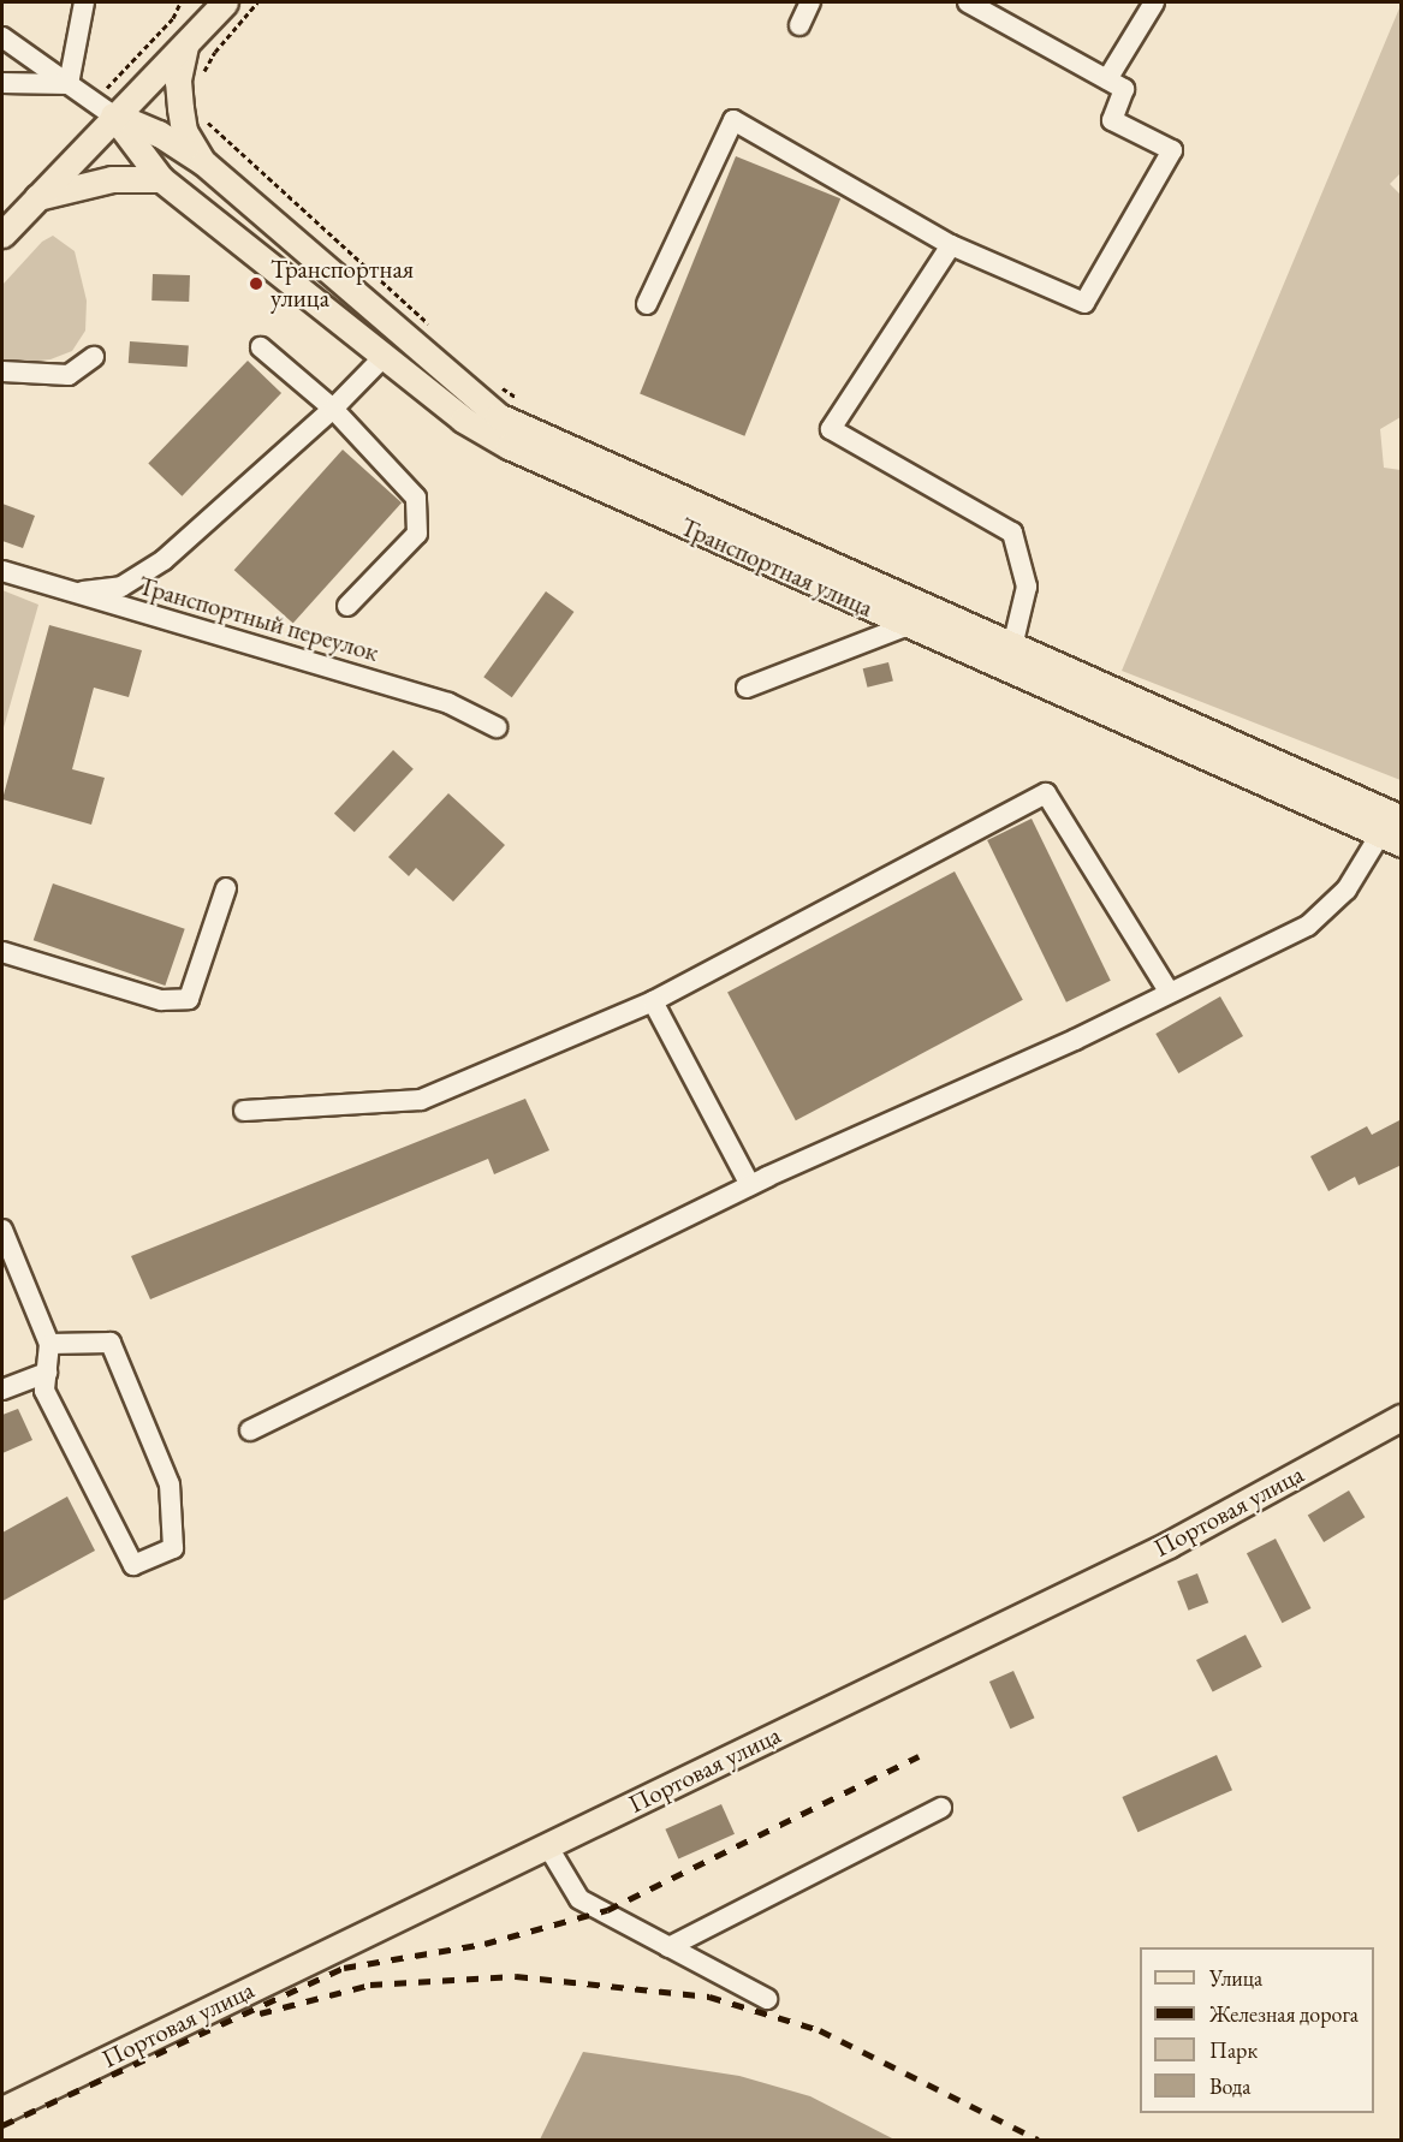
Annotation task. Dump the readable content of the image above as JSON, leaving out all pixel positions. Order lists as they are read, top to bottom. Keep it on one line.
{"streets":{"main road":["Транспортная улица","Портовая улица"],"street":["Транспортный переулок"]},"places":["Транспортная улица"],"legend":["Улица","Железная дорога","Парк","Вода"]}
